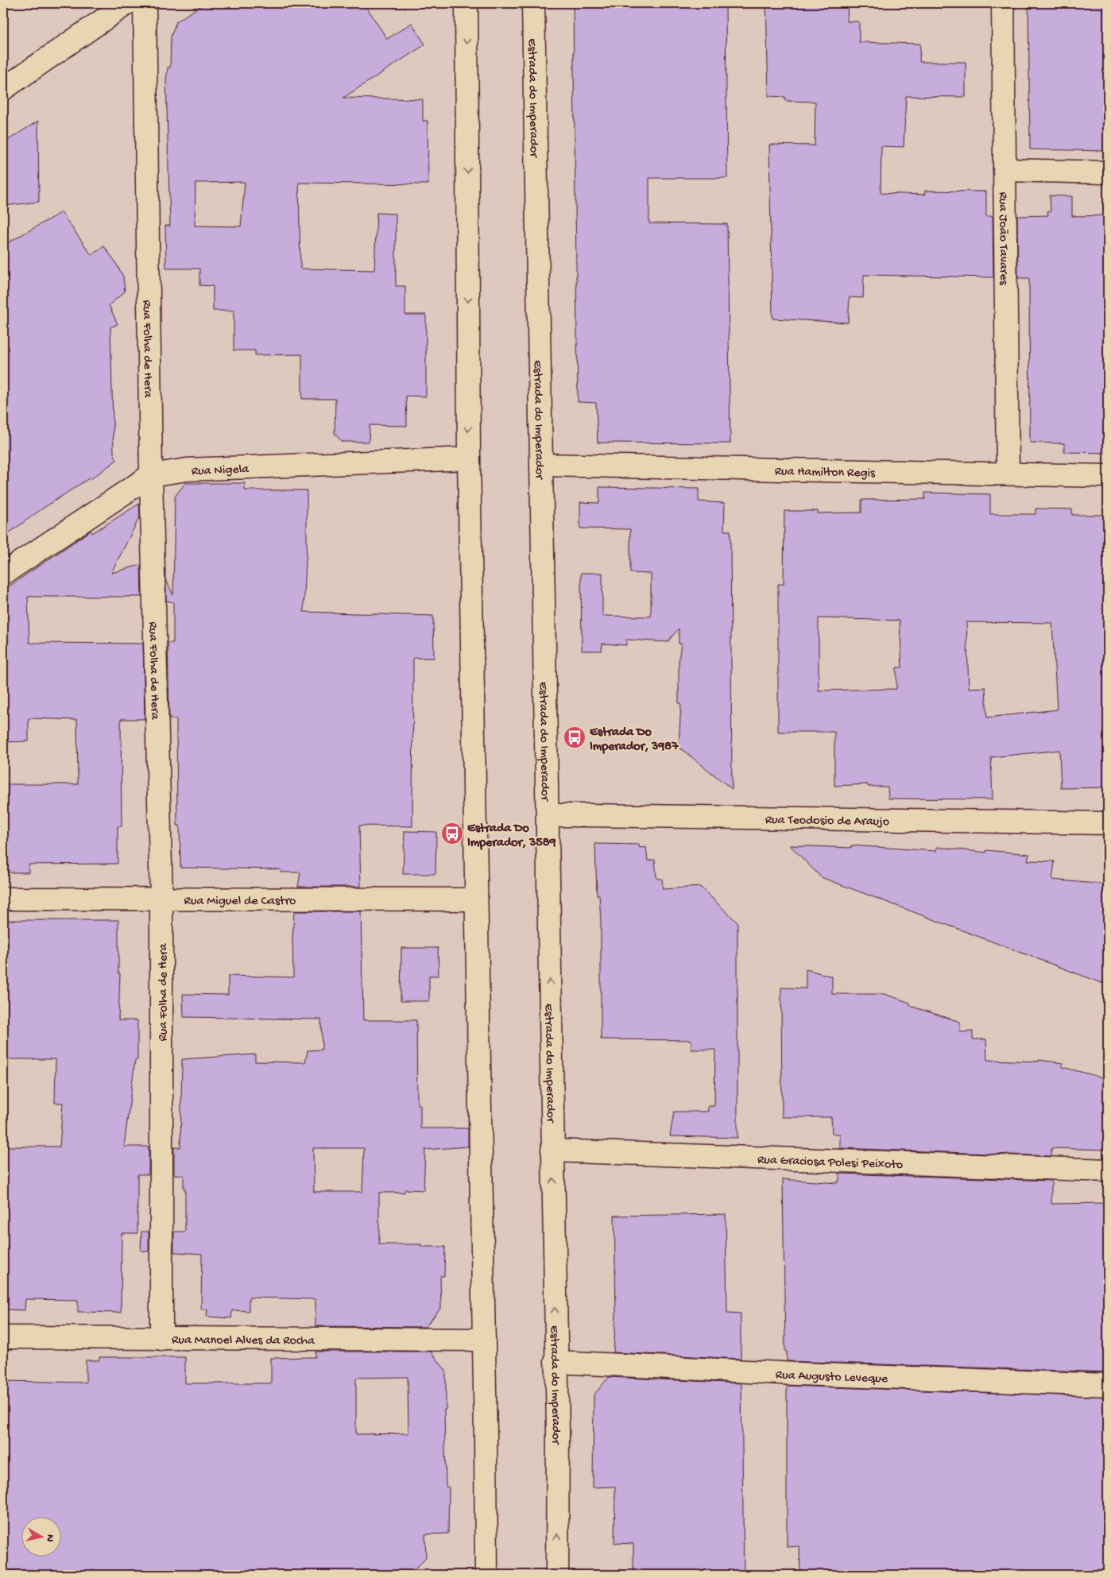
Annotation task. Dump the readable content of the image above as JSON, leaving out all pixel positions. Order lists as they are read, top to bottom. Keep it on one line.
{"streets":{"street":["Estrada do Imperador","Rua João Tavares","Rua Folha de Hera","Rua Nigela","Rua Hamilton Regis","Rua Teodosio de Araujo","Rua Miguel de Castro","Rua Graciosa Polesi Peixoto","Rua Manoel Alves da Rocha","Rua Augusto Leveque"]},"crossings":[["Estrada do Imperador","Rua Hamilton Regis"],["Estrada do Imperador","Rua Teodosio de Araujo"],["Estrada do Imperador","Rua Graciosa Polesi Peixoto"],["Estrada do Imperador","Rua Augusto Leveque"],["Rua João Tavares","Rua Hamilton Regis"],["Rua Folha de Hera","Rua Nigela"],["Rua Folha de Hera","Rua Miguel de Castro"],["Rua Folha de Hera","Rua Manoel Alves da Rocha"]],"places":{"bus stop":["Estrada Do Imperador, 3987","Estrada Do Imperador, 3589"]},"north":"right"}
